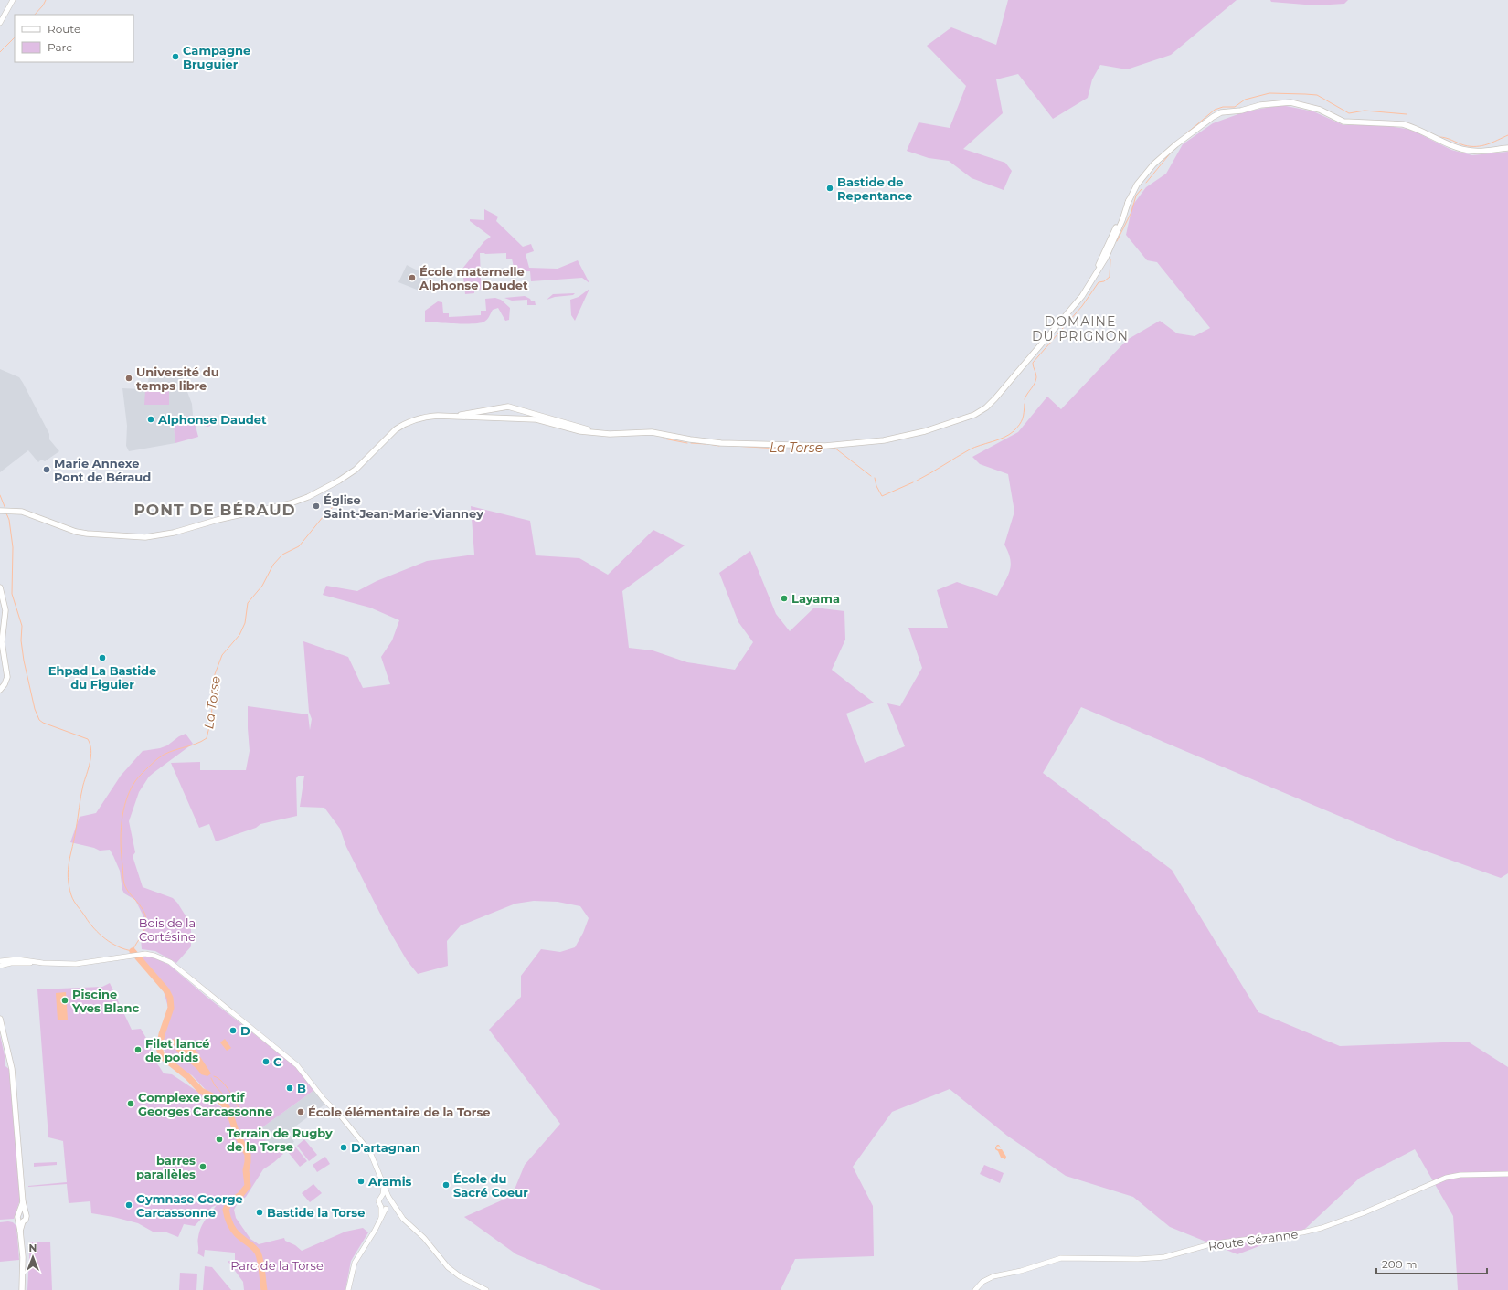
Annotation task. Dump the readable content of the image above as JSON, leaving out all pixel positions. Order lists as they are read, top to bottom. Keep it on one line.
{"streets":{"street":["Route Cézanne"]},"districts":["DOMAINE DU PRIGNON","PONT DE BÉRAUD"],"water":["La Torse"],"parks":["Bois de la Cortésine","Parc de la Torse"],"places":["Campagne Bruguier","Bastide de Repentance","École maternelle Alphonse Daudet","Université du temps libre","Alphonse Daudet","Marie Annexe Pont de Béraud","Église Saint-Jean-Marie-Vianney","Layama","Ehpad La Bastide du Figuier","Piscine Yves Blanc","D","Filet lancé de poids","C","B","Complexe sportif Georges Carcassonne","École élémentaire de la Torse","Terrain de Rugby de la Torse","D'artagnan","barres parallèles","Aramis","École du Sacré Coeur","Gymnase George Carcassonne","Bastide la Torse"],"legend":["Route","Parc"],"scale_bar":"200 m","north":"top"}
